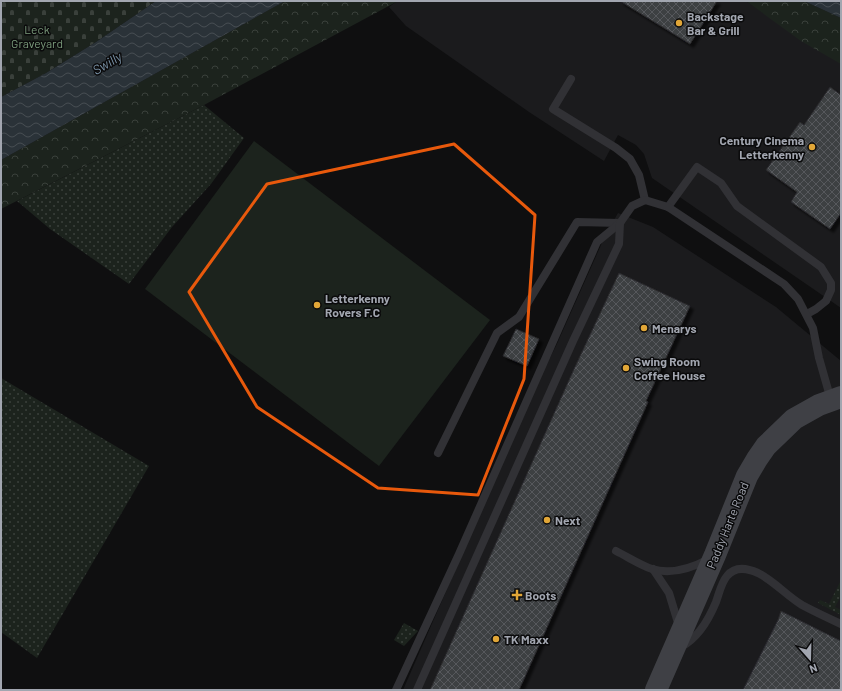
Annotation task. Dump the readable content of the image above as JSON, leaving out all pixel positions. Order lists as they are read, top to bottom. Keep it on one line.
{"streets":{"main road":["Paddy Harte Road"]},"water":["Swilly"],"parks":["Leck Graveyard"],"places":{"other":["Backstage Bar & Grill","Century Cinema Letterkenny","Letterkenny Rovers F.C","Menarys","Swing Room Coffee House","Next","TK Maxx"],"health":["Boots"]},"north":"bottom"}
